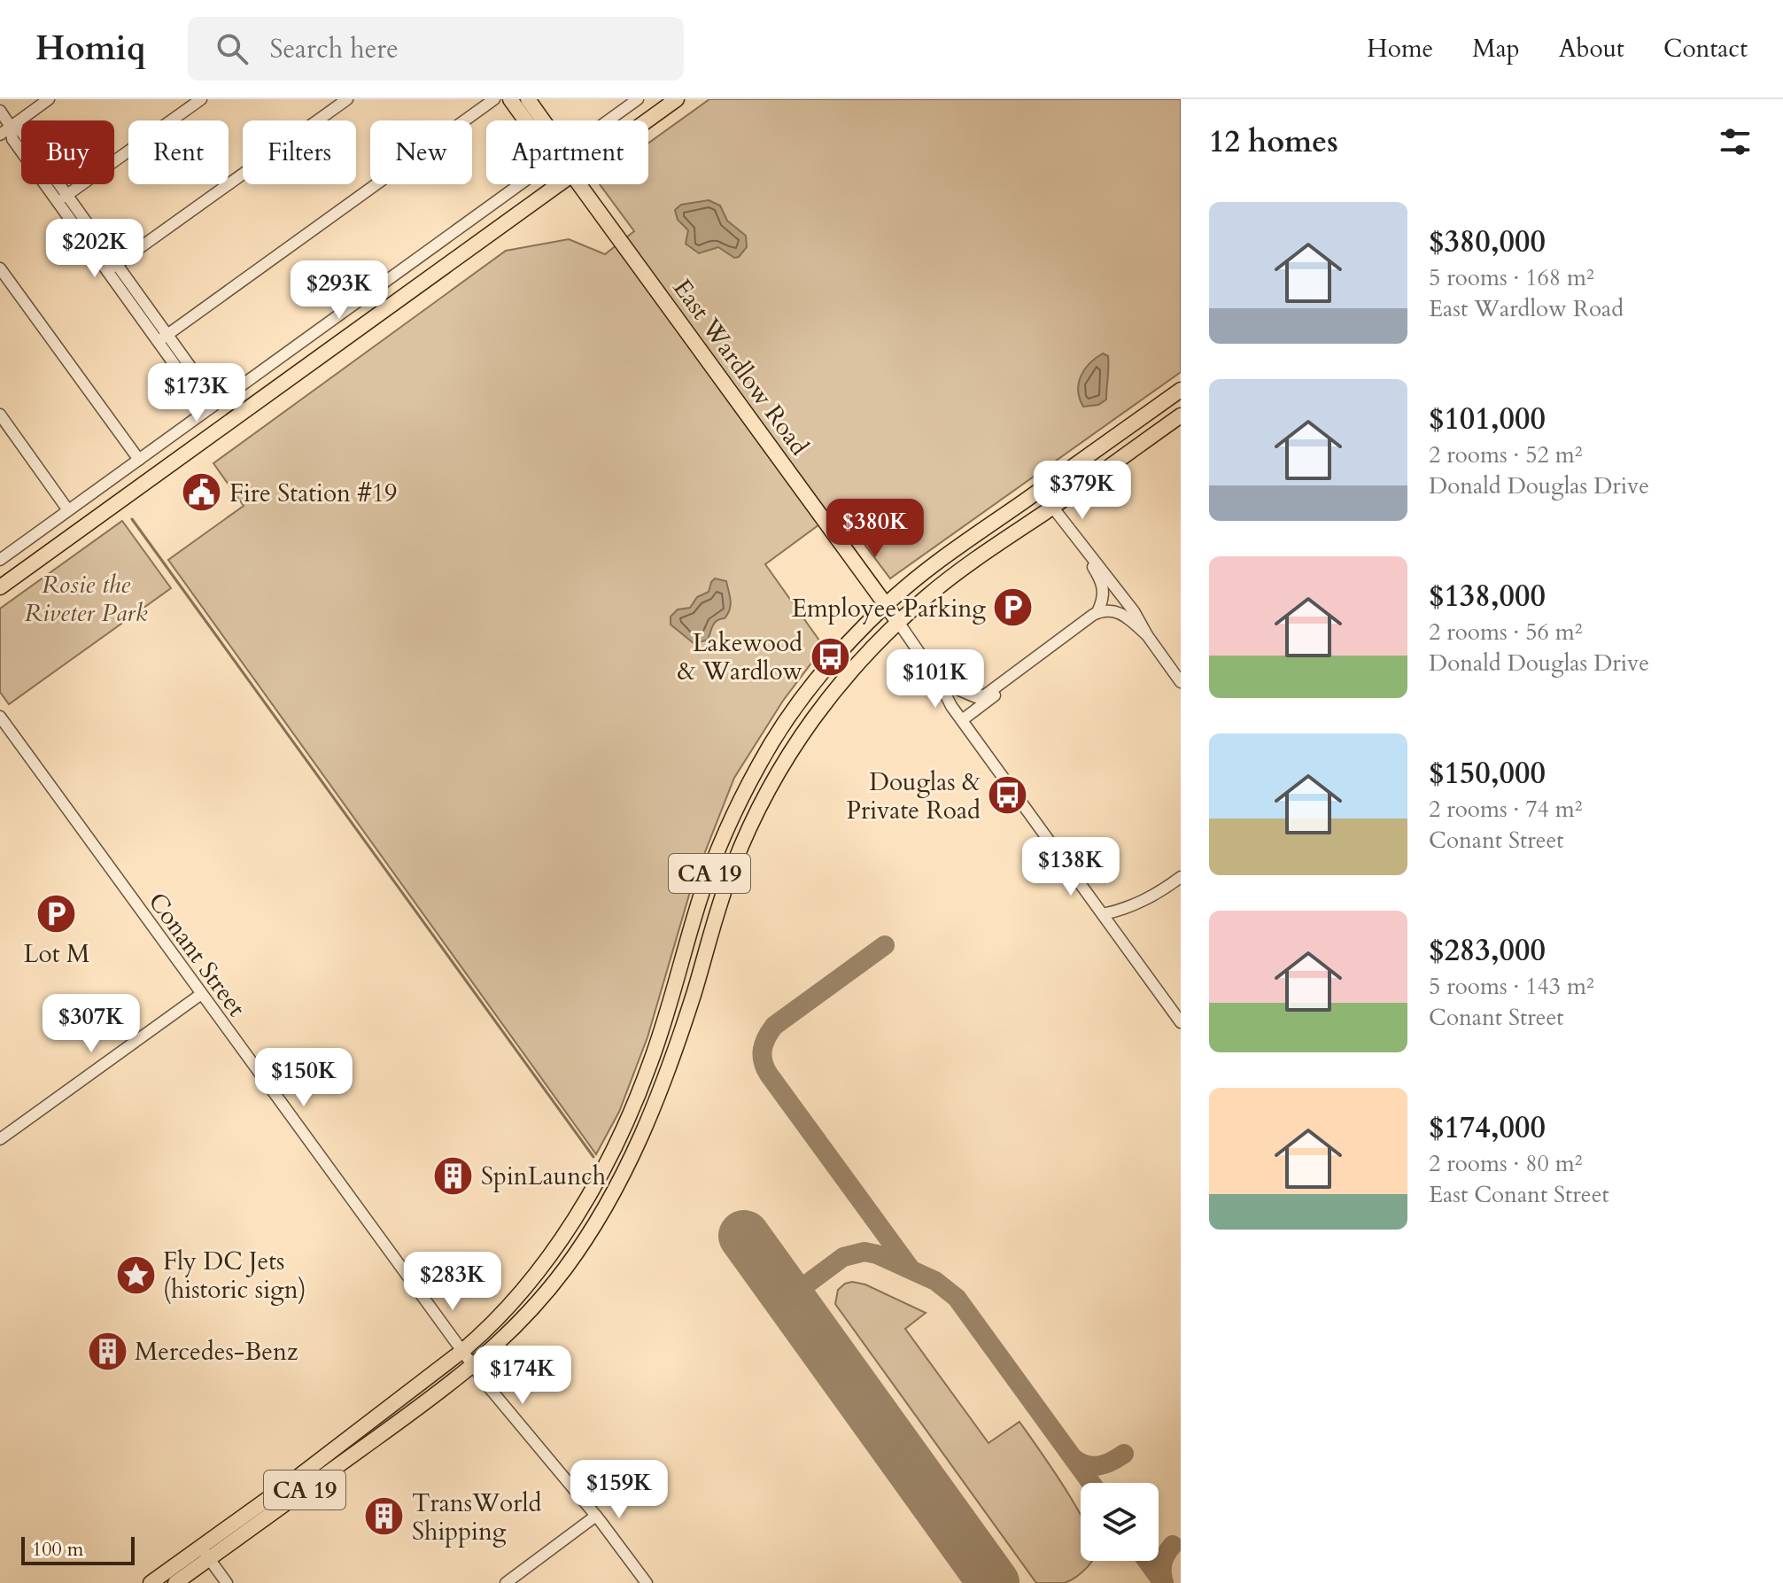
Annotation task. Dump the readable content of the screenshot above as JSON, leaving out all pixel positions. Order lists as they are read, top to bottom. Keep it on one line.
{"streets":{"main road":["East Wardlow Road","CA 19"],"street":["Conant Street"]},"crossings":[["East Wardlow Road","CA 19"],["CA 19","Conant Street"]],"parks":["Rosie the Riveter Park"],"places":{"public building":["Fire Station #19"],"parking":["Employee Parking","Lot M"],"bus stop":["Lakewood & Wardlow","Douglas & Private Road"],"building":["SpinLaunch","Mercedes-Benz","TransWorld Shipping"],"place":["Fly DC Jets (historic sign)"]},"scale_bar":"100 m","page":{"header":"Homiq","search":"Search here","nav":["Home","Map","About","Contact"],"heading":"12 homes","chip":["Buy","Rent","Filters","New","Apartment"],"list":[{"name":"$380,000","note":"5 rooms · 168 m² · East Wardlow Road"},{"name":"$101,000","note":"2 rooms · 52 m² · Donald Douglas Drive"},{"name":"$138,000","note":"2 rooms · 56 m² · Donald Douglas Drive"},{"name":"$150,000","note":"2 rooms · 74 m² · Conant Street"},{"name":"$283,000","note":"5 rooms · 143 m² · Conant Street"},{"name":"$174,000","note":"2 rooms · 80 m² · East Conant Street"}],"price":["$202K","$293K","$173K","$379K","$380K","$101K","$138K","$307K","$150K","$283K","$174K","$159K"],"scale":"100 m"}}
